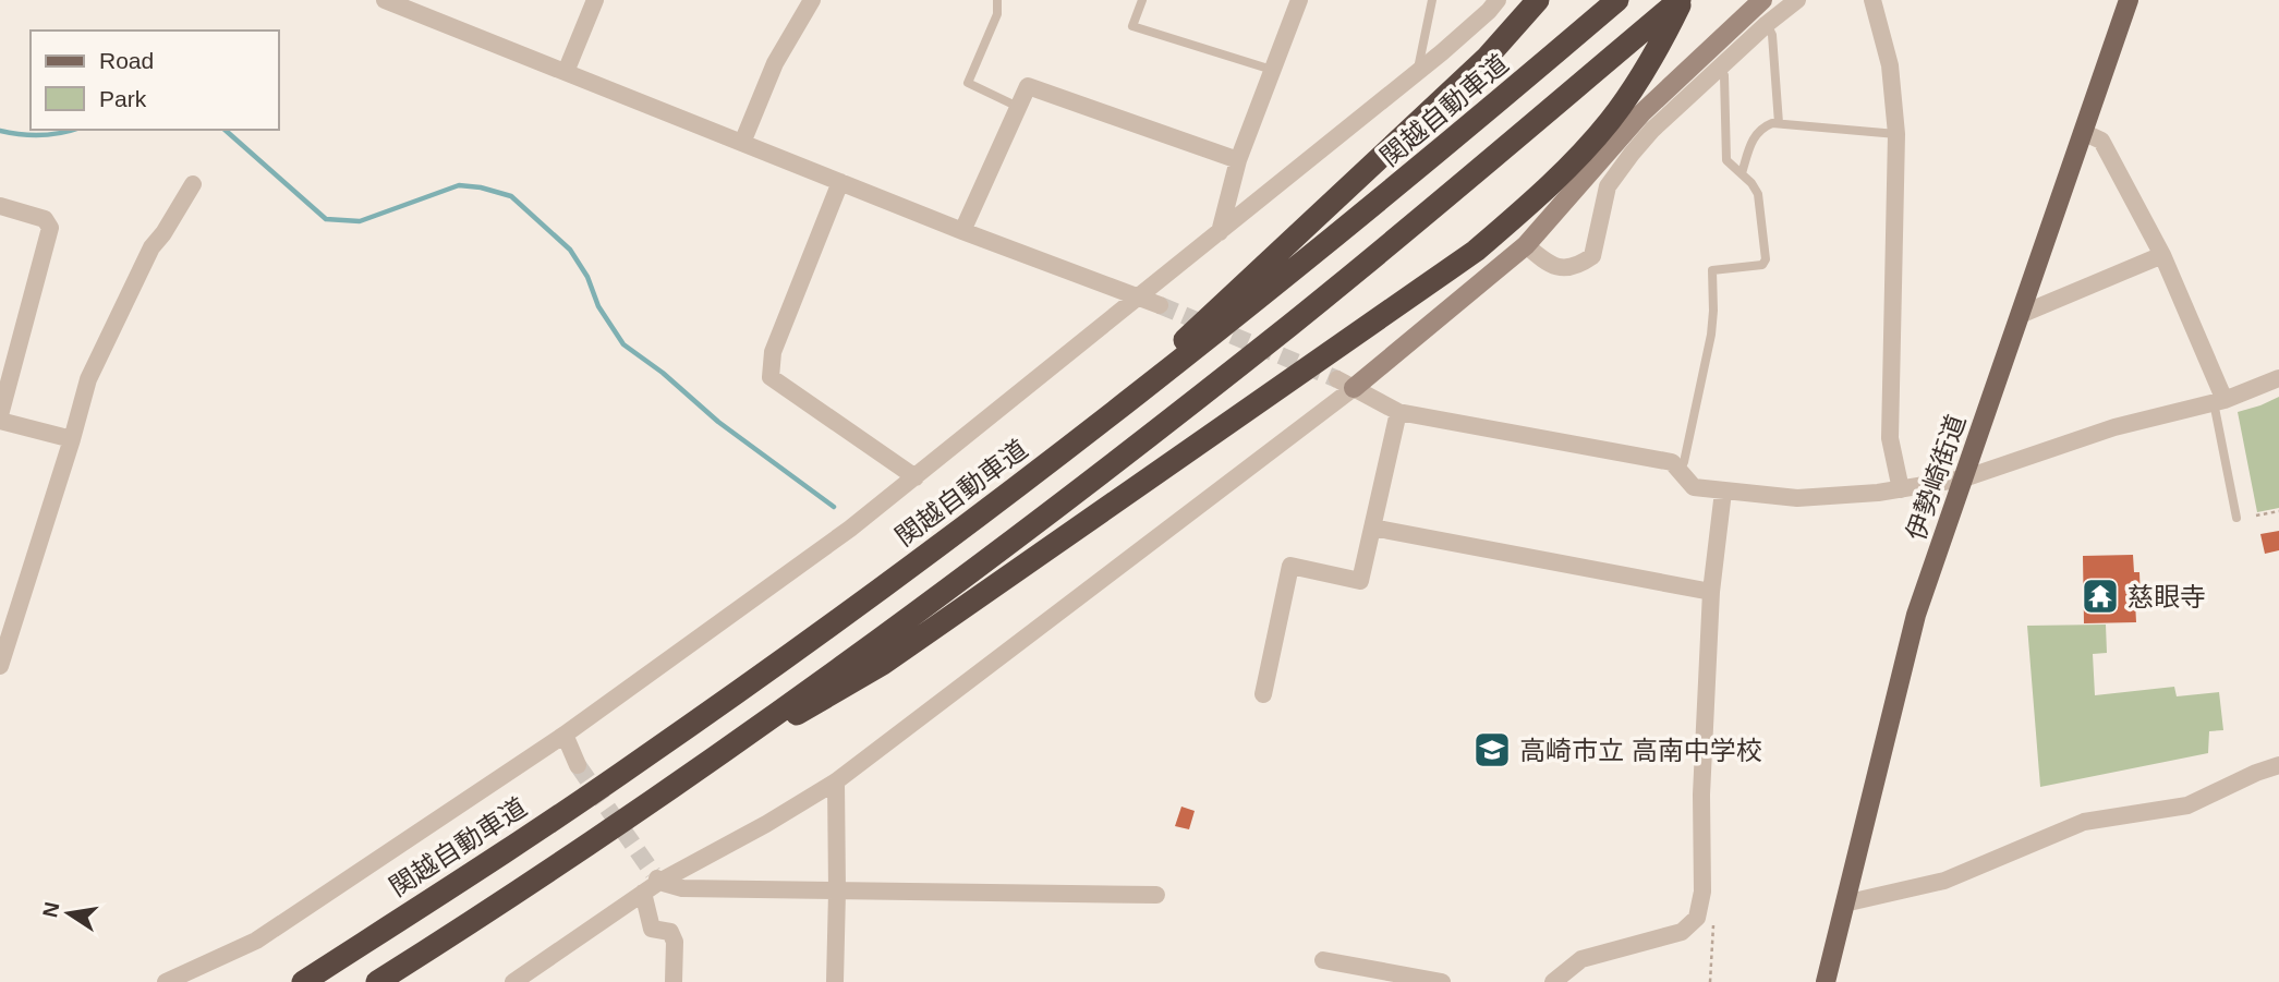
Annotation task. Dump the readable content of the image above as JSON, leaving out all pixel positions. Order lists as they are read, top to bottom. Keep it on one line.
{"streets":{"highway":["関越自動車道"],"main road":["伊勢崎街道"]},"places":{"temple":["慈眼寺"],"school or university":["高崎市立 高南中学校"]},"legend":["Road","Park"],"north":"left"}
